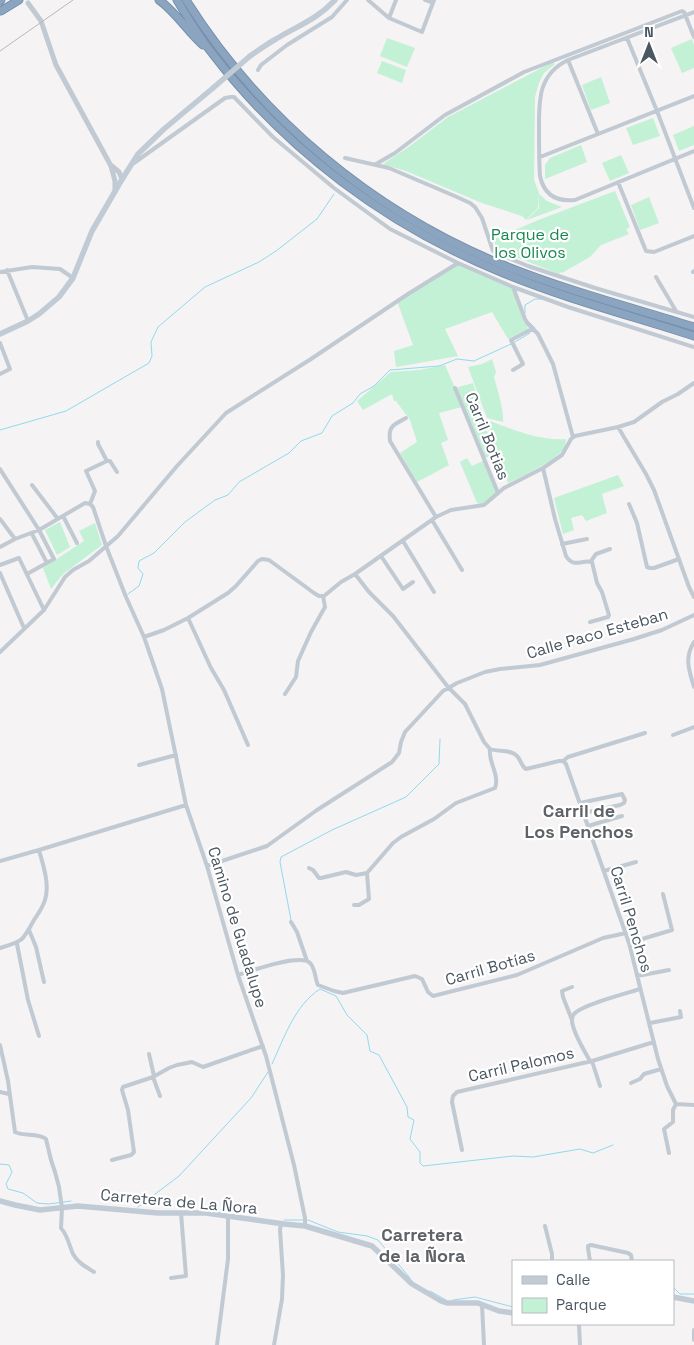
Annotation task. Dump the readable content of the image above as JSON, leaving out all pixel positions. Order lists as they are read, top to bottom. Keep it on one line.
{"streets":{"main road":["Carretera de La Ñora"],"street":["Carril Botias","Calle Paco Esteban","Carril Penchos","Camino de Guadalupe","Carril Botías","Carril Palomos"]},"crossings":[["Carril Penchos","Carril Botías"],["Camino de Guadalupe","Carretera de La Ñora"]],"districts":["Carril de Los Penchos","Carretera de la Ñora"],"parks":["Parque de los Olivos"],"legend":["Calle","Parque"],"north":"top"}
